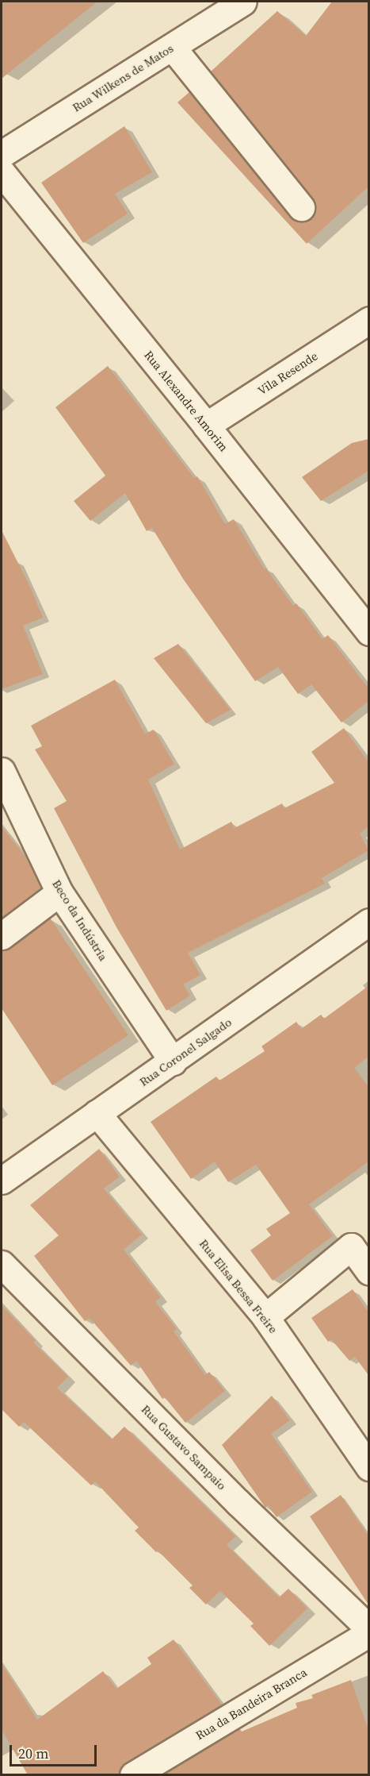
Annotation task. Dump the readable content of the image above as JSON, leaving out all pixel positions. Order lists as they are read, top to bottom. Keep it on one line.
{"streets":{"street":["Rua Wilkens de Matos","Vila Resende","Rua Alexandre Amorim","Beco da Indústria","Rua Coronel Salgado","Rua Elisa Bessa Freire","Rua Gustavo Sampaio","Rua da Bandeira Branca"]},"crossings":[["Vila Resende","Rua Alexandre Amorim"],["Beco da Indústria","Rua Coronel Salgado"],["Rua Coronel Salgado","Rua Elisa Bessa Freire"]],"scale_bar":"20 m"}
